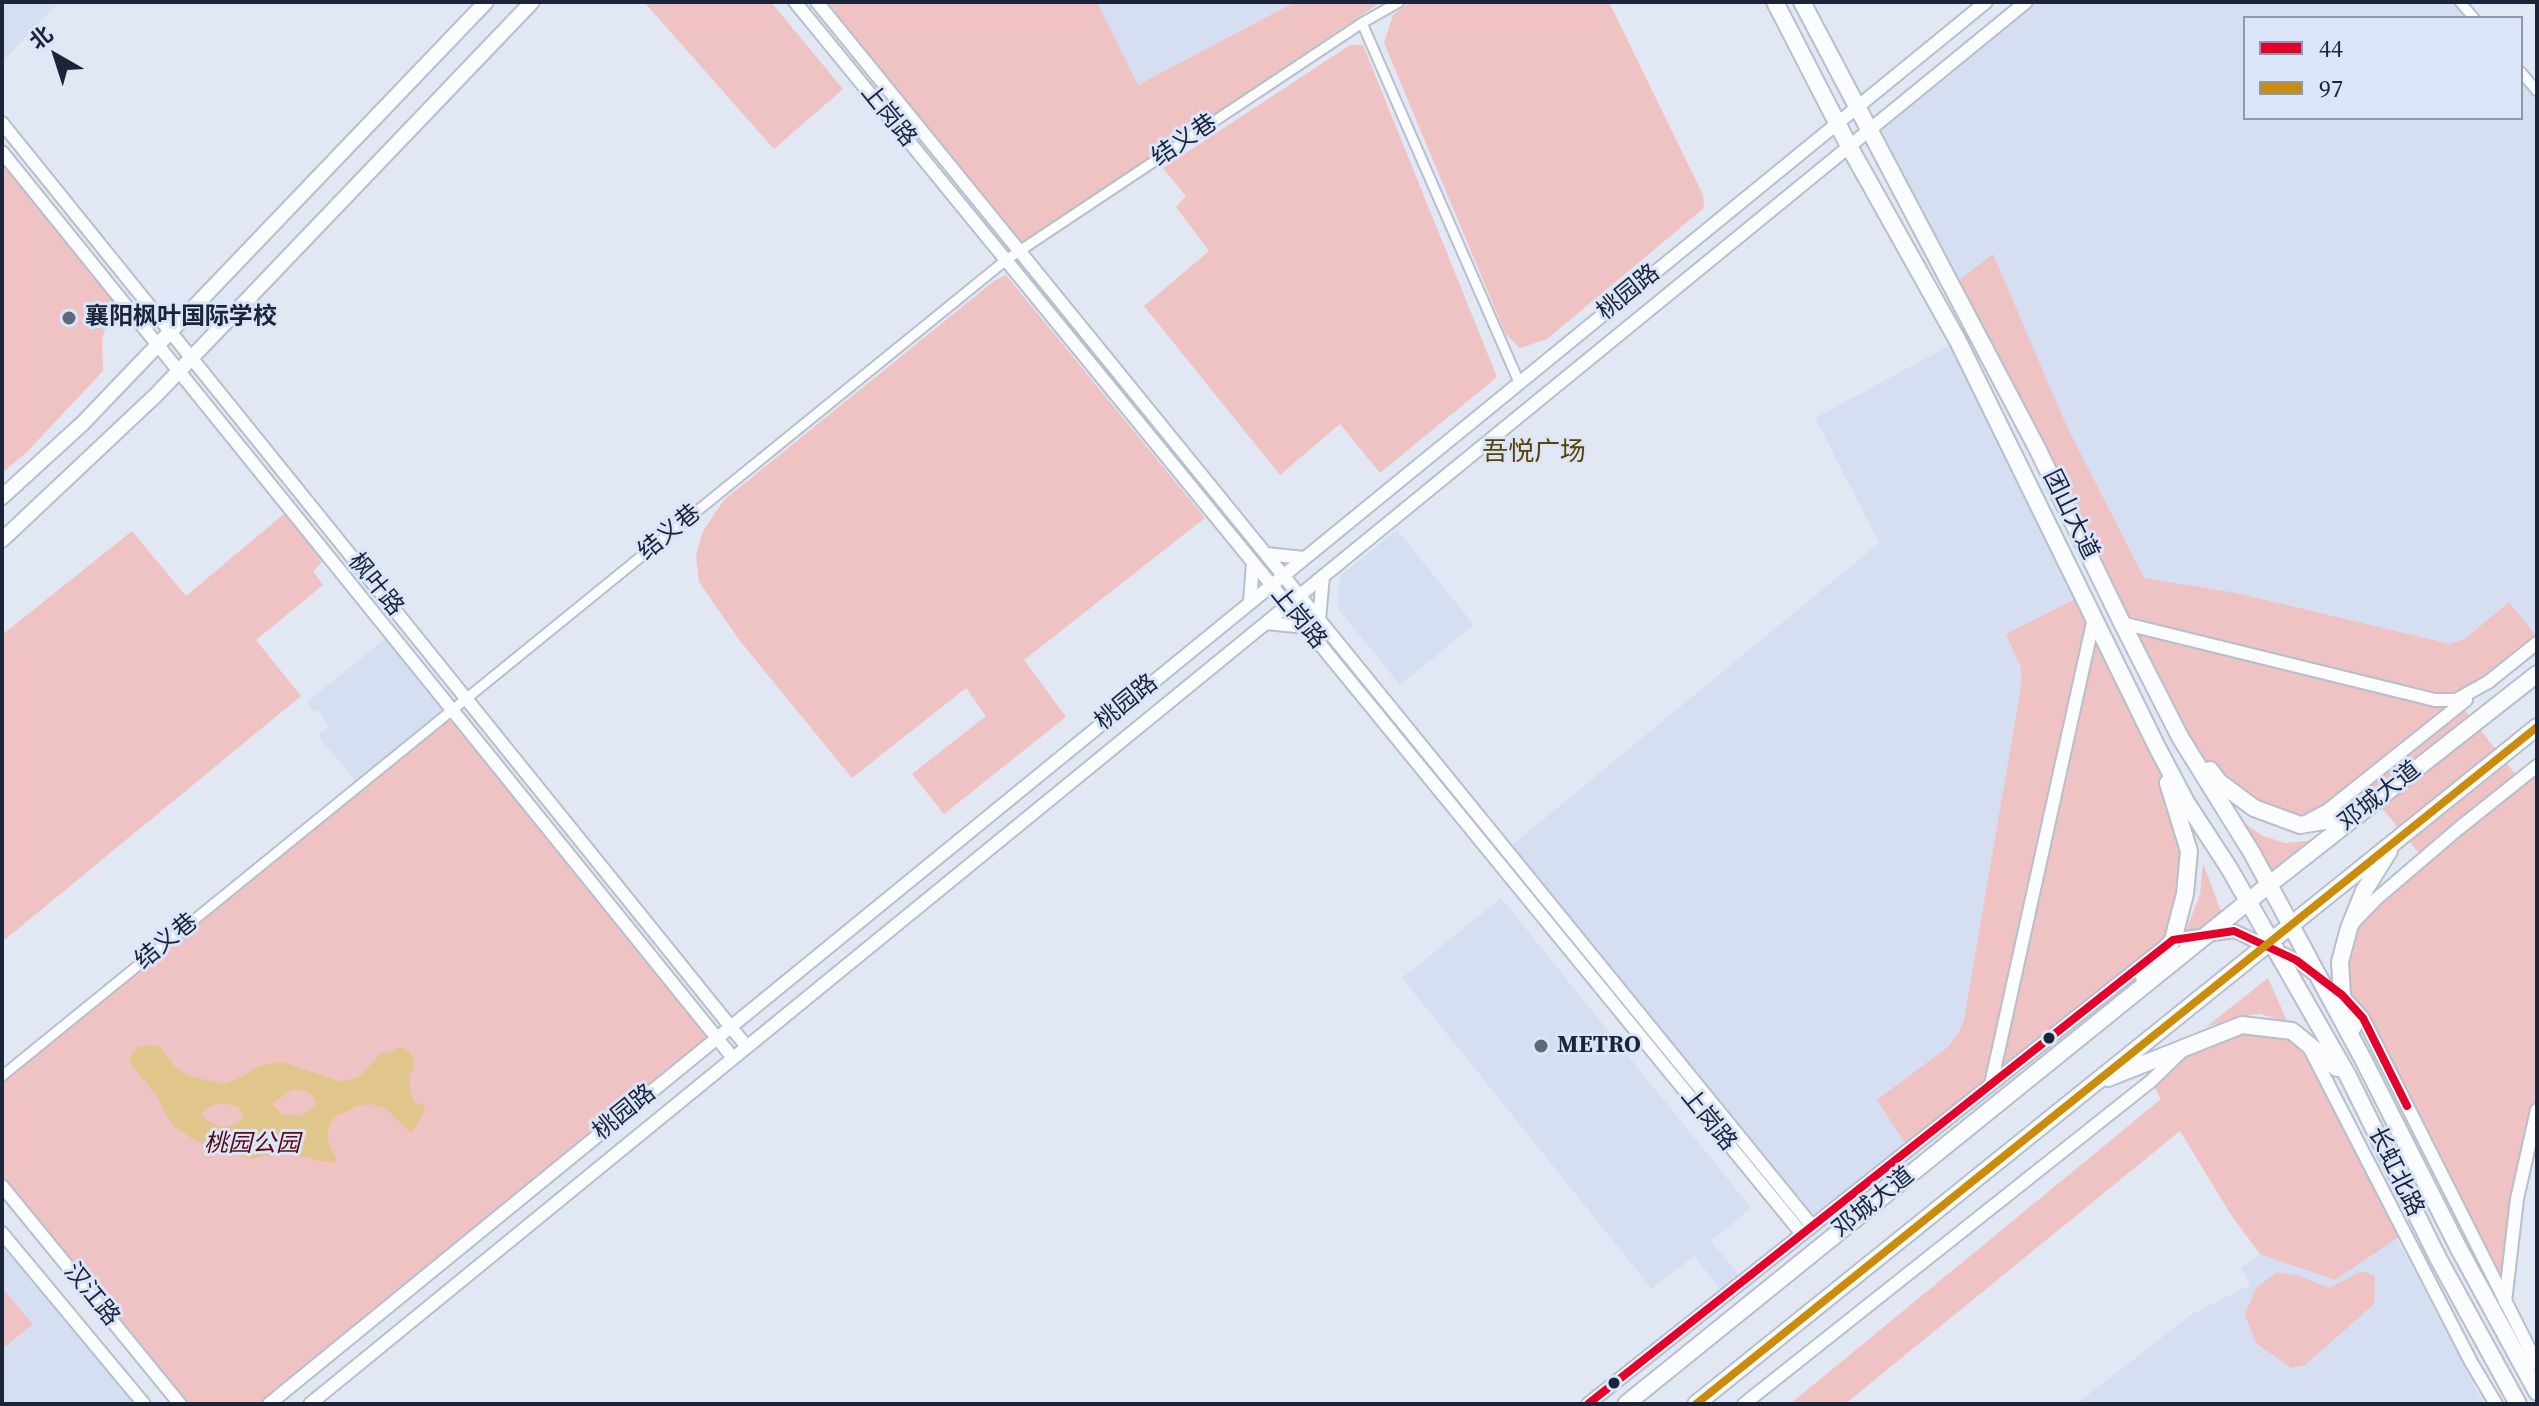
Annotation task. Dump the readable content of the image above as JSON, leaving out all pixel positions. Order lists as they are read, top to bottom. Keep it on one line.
{"streets":{"highway":["团山大道","邓城大道","长虹北路"],"street":["上岗路","结义巷","桃园路","枫叶路","汉江路"]},"crossings":[["上岗路","结义巷"],["上岗路","桃园路"],["结义巷","枫叶路"],["桃园路","团山大道"],["桃园路","枫叶路"],["团山大道","邓城大道"],["团山大道","长虹北路"],["邓城大道","长虹北路"]],"districts":["吾悦广场"],"parks":["桃园公园"],"places":["襄阳枫叶国际学校","METRO"],"lines":["transit line 97","transit line 44"],"legend":["44","97"],"north":"top left"}
